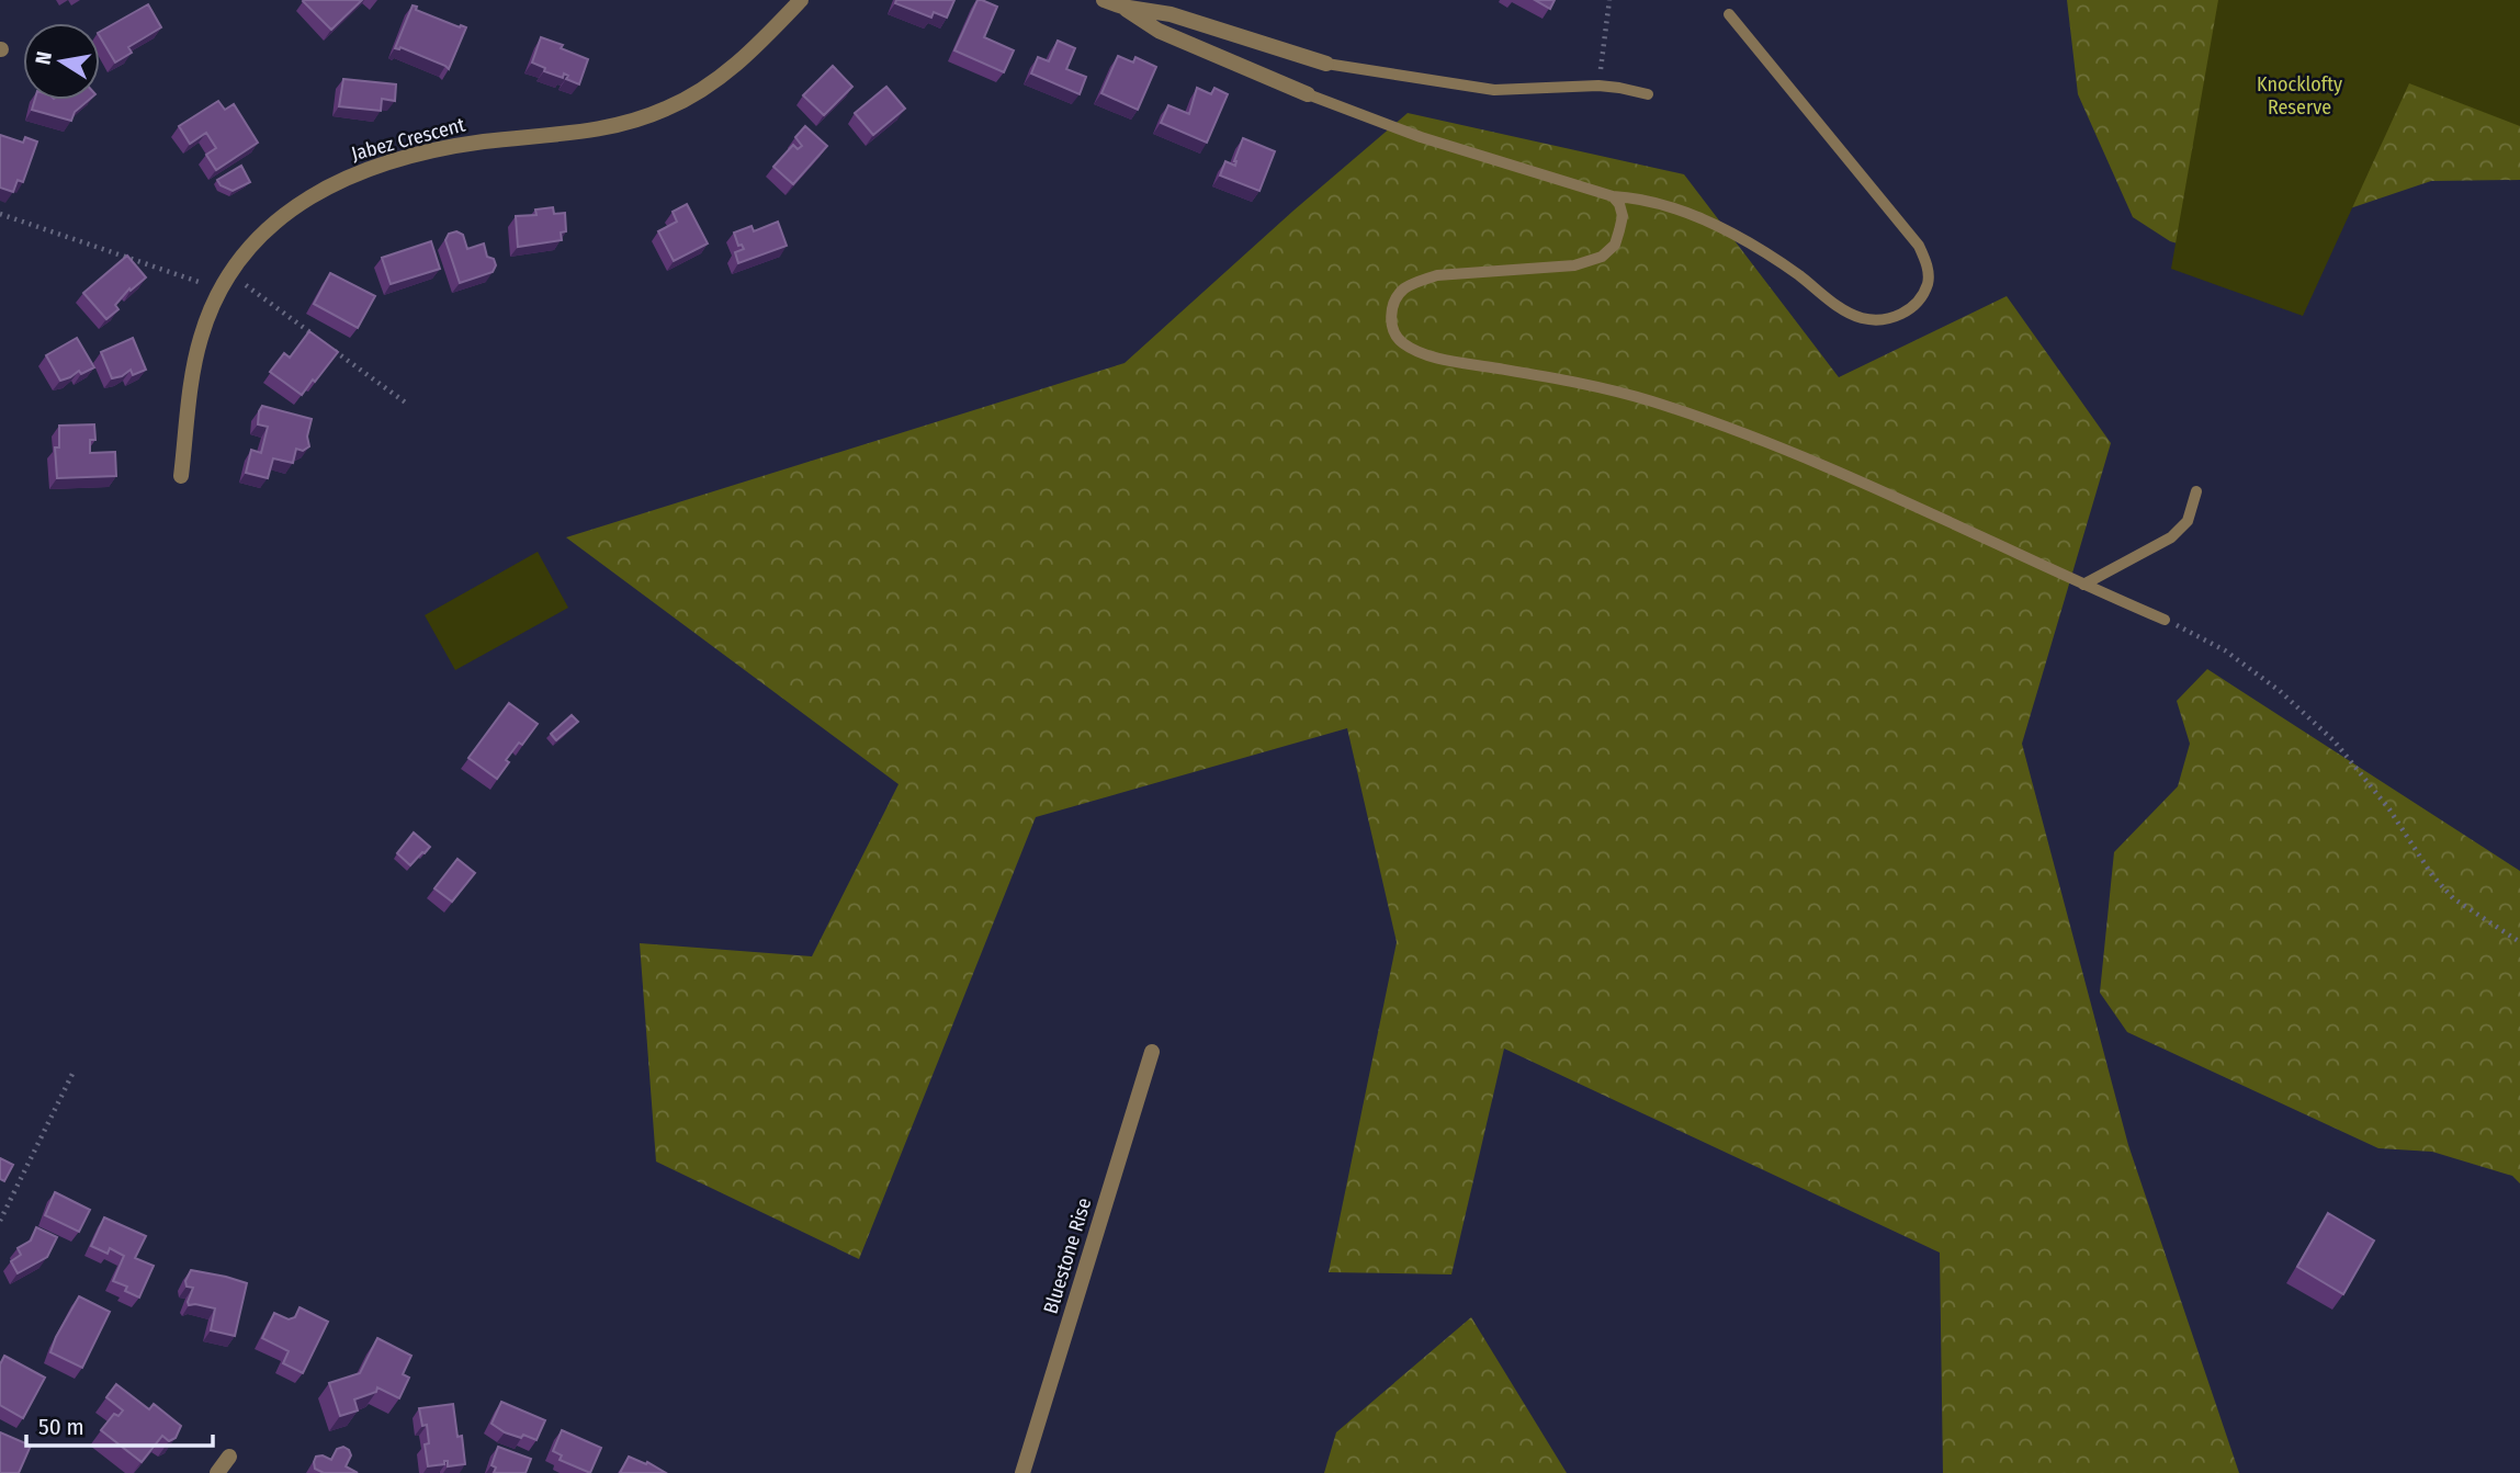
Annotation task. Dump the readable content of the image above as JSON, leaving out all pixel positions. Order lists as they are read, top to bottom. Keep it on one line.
{"streets":{"street":["Jabez Crescent","Bluestone Rise"]},"parks":["Knocklofty Reserve"],"scale_bar":"50 m","north":"left"}
